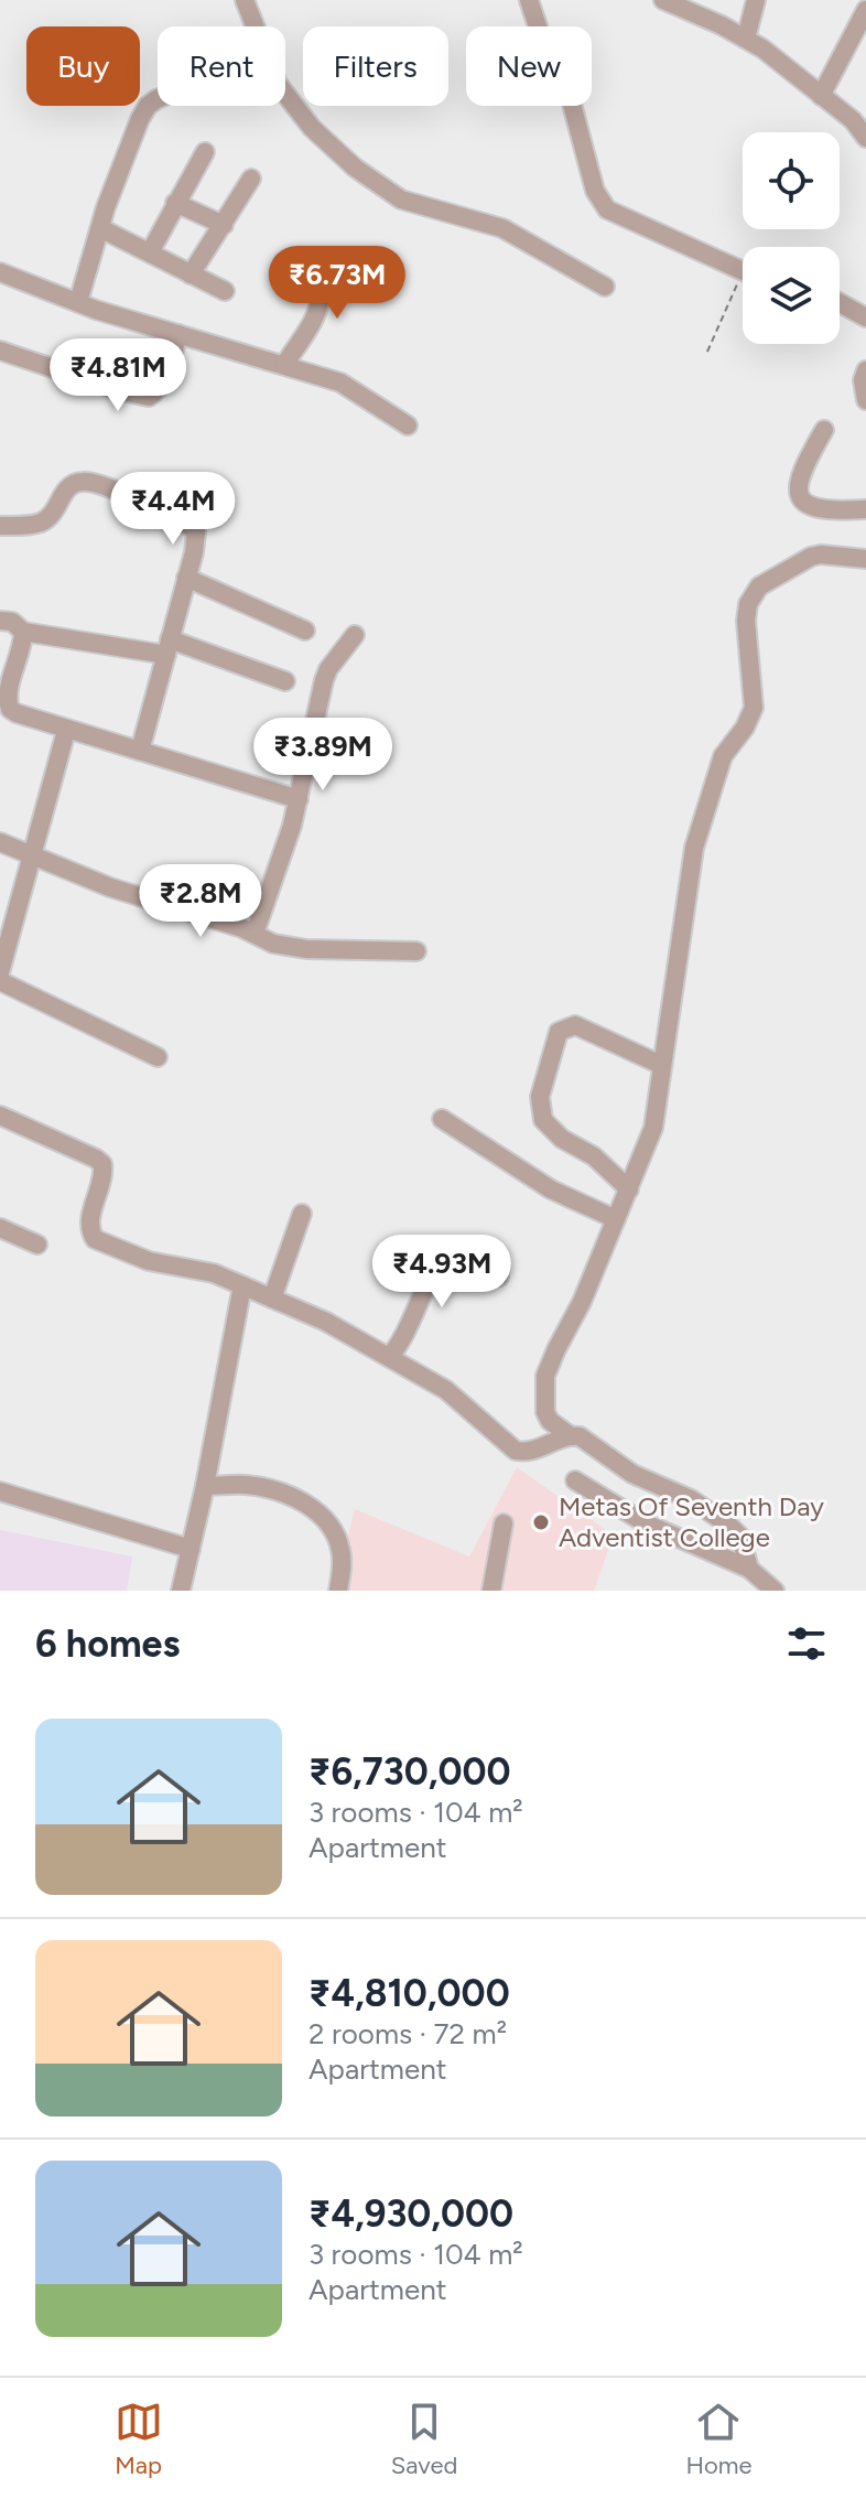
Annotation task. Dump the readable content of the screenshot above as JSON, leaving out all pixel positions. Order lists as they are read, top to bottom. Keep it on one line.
{"places":["Metas Of Seventh Day Adventist College"],"page":{"chip":["Buy","Rent","Filters","New"],"price":["₹6.73M","₹4.81M","₹4.4M","₹3.89M","₹2.8M","₹4.93M"],"heading":"6 homes","list":[{"name":"₹6,730,000","note":"3 rooms · 104 m² · Apartment"},{"name":"₹4,810,000","note":"2 rooms · 72 m² · Apartment"},{"name":"₹4,930,000","note":"3 rooms · 104 m² · Apartment"}],"tabs":["Map","Saved","Home"]}}
